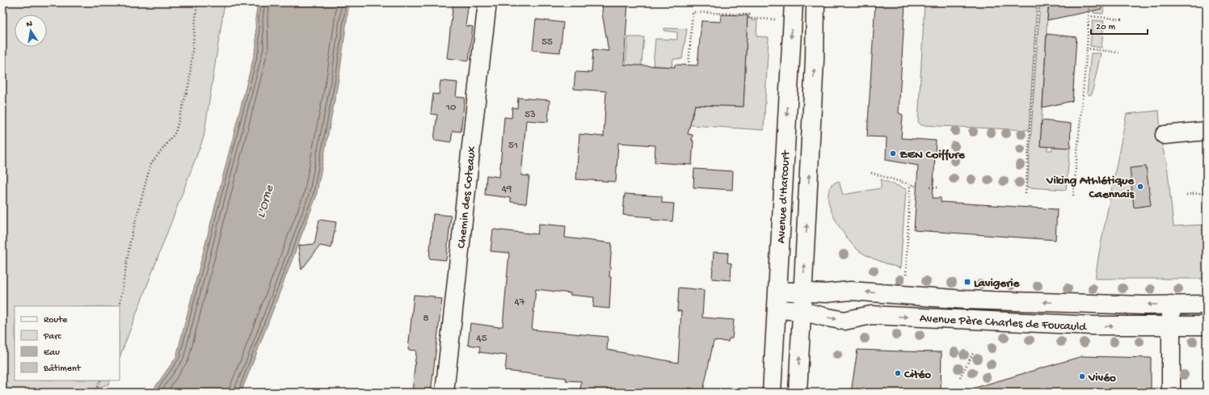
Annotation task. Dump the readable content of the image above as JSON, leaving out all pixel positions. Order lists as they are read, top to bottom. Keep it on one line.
{"streets":{"main road":["Chemin des Coteaux","Avenue d'Harcourt","Avenue Père Charles de Foucauld"]},"crossings":[["Avenue d'Harcourt","Avenue Père Charles de Foucauld"]],"water":["L'Orne"],"places":{"other":["ZEN Coiffure","Viking Athlétique Caennais","Citéo","Vivéo"],"transit":["Lavigerie"]},"house_numbers":["55","10","53","51","49","47","8","45"],"legend":["Route","Parc","Eau","Bâtiment"],"scale_bar":"20 m","north":"top"}
